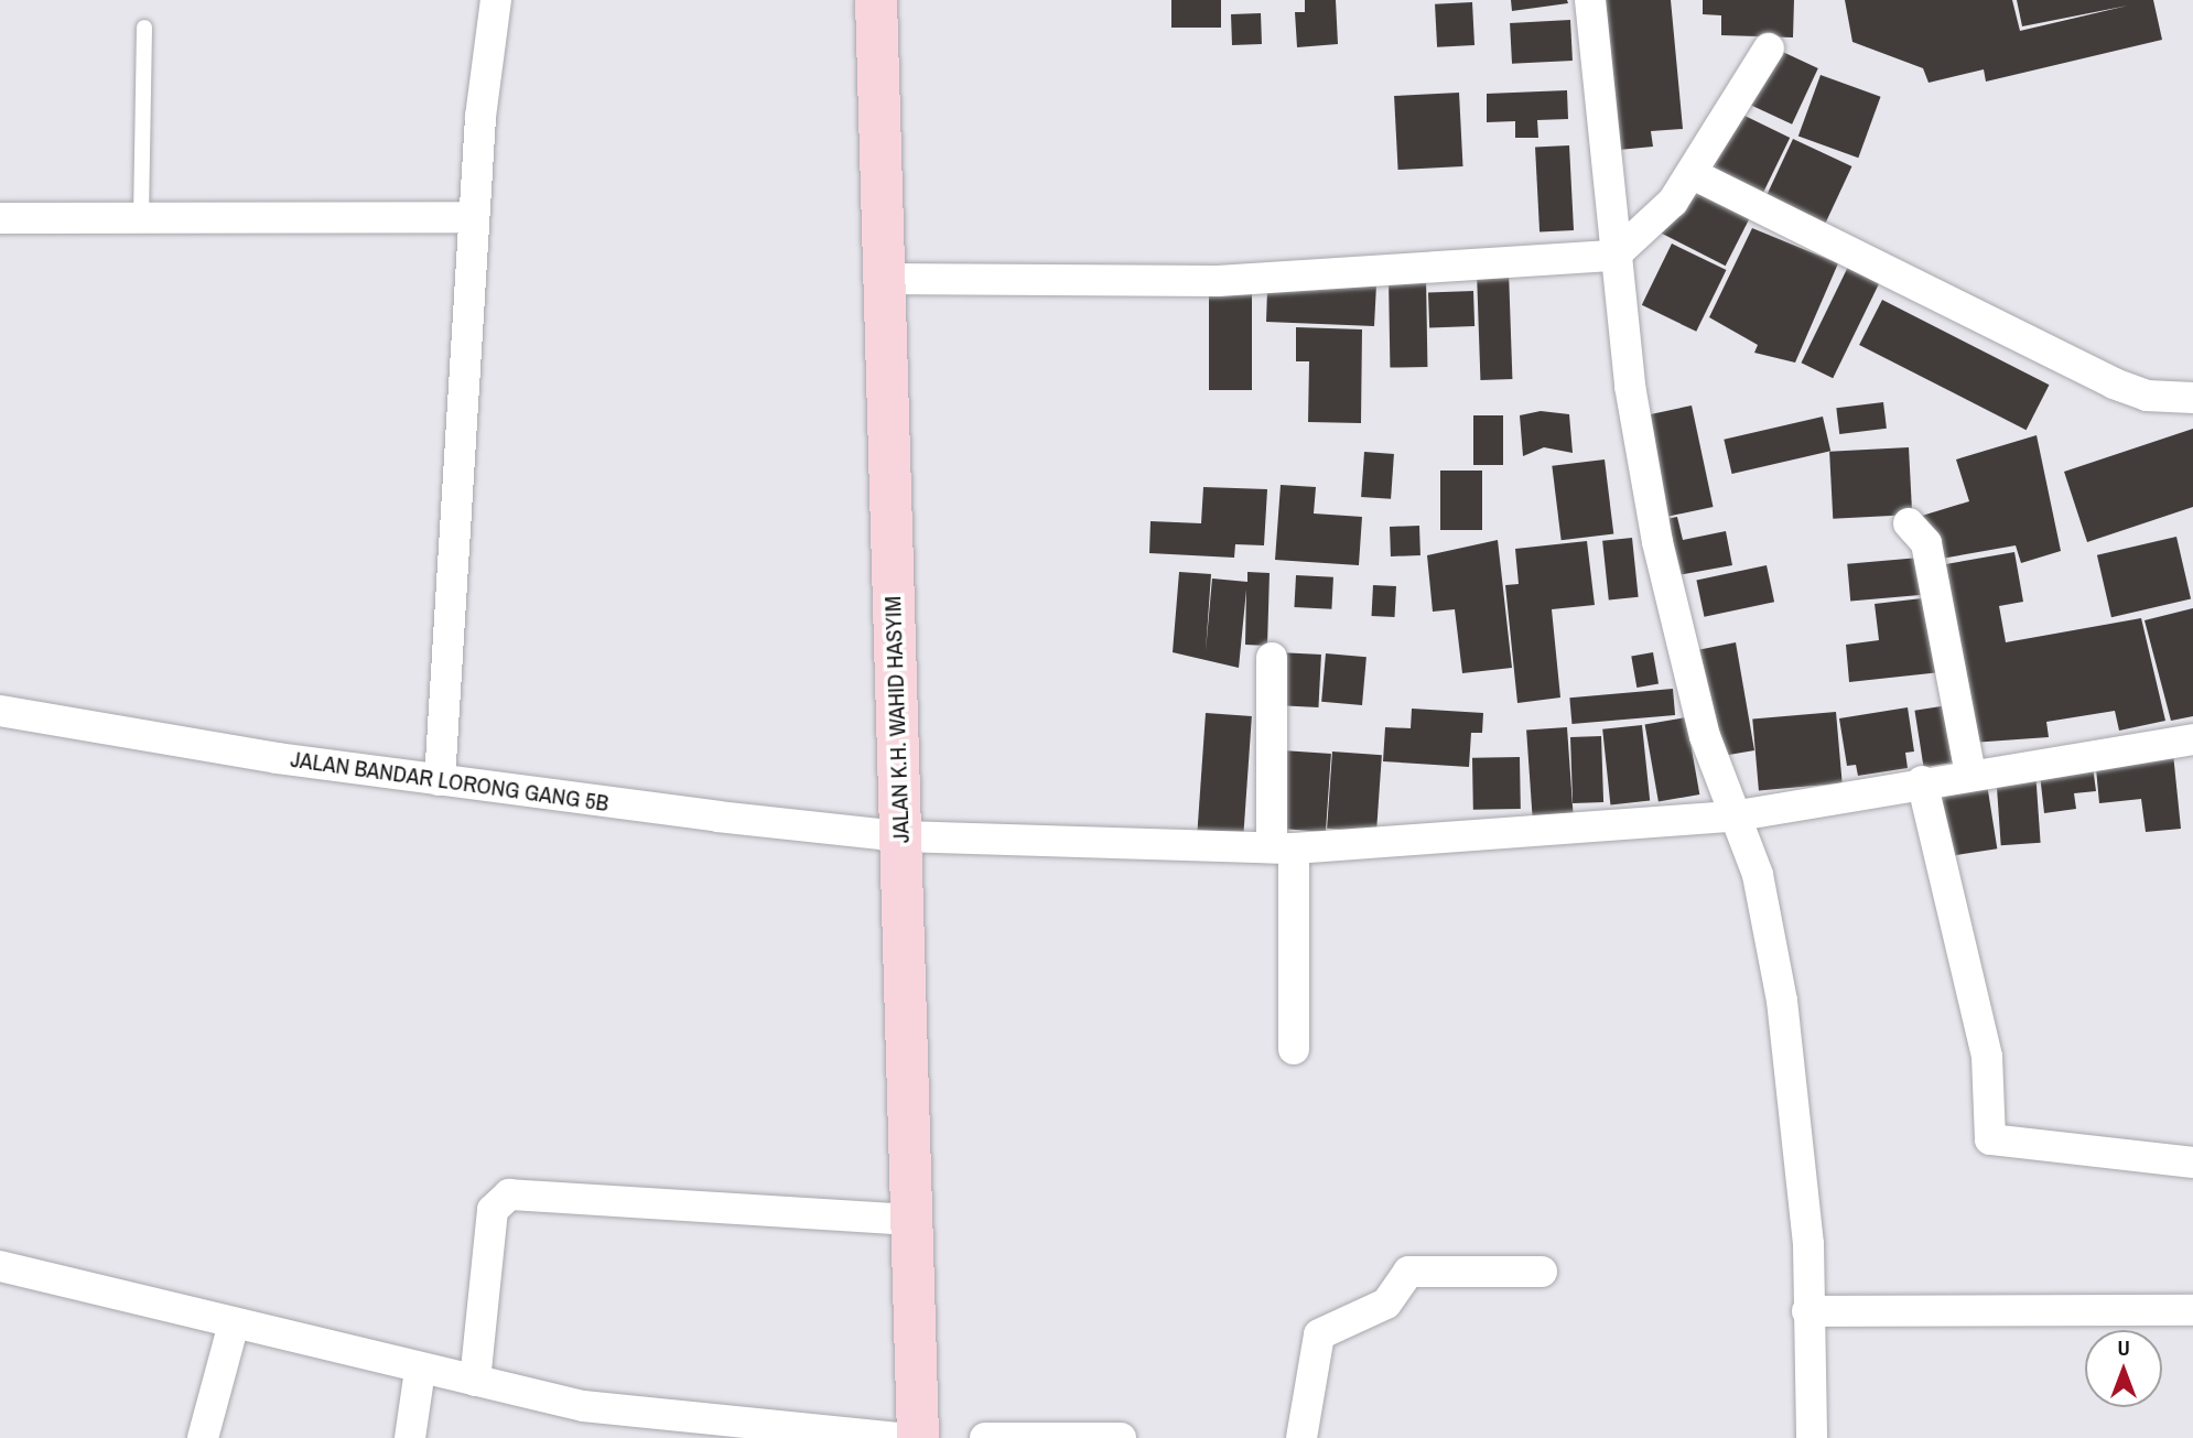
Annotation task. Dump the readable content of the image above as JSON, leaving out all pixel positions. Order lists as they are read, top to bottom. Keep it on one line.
{"streets":{"main road":["JALAN K.H. WAHID HASYIM"],"street":["JALAN BANDAR LORONG GANG 5B"]},"crossings":[["JALAN K.H. WAHID HASYIM","JALAN BANDAR LORONG GANG 5B"]],"north":"top"}
